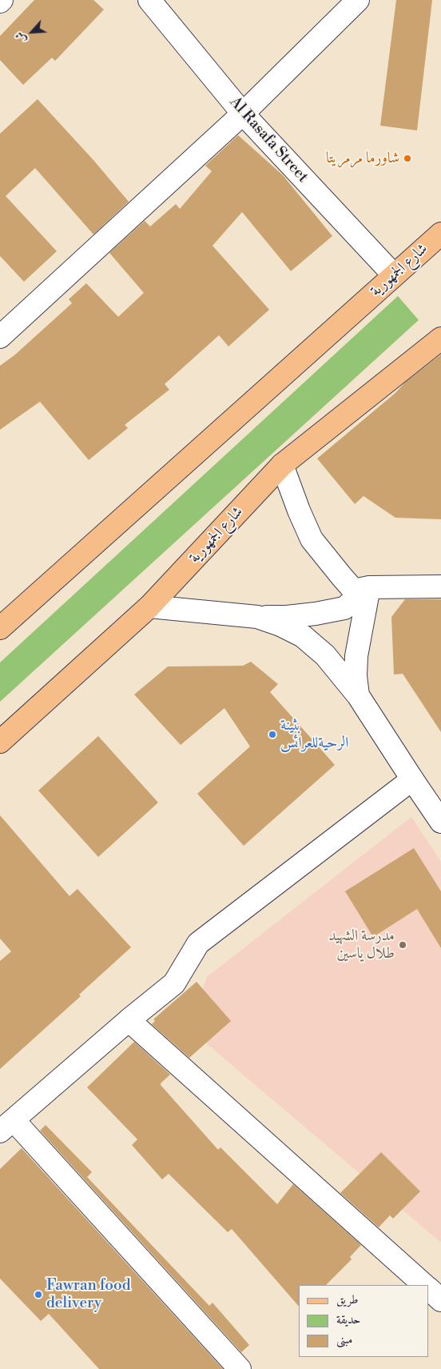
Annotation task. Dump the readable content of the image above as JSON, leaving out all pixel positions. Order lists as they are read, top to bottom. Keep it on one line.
{"streets":{"main road":["شارع الجمهورية"],"street":["Al Rasafa Street"]},"crossings":[["Al Rasafa Street","شارع الجمهورية"]],"places":["شاورما مرمريتا","بثينة الرحيةللعرائس","مدرسة الشهيد طلال ياسين","Fawran food delivery"],"legend":["طريق","حديقة","مبنى"],"north":"bottom left"}
